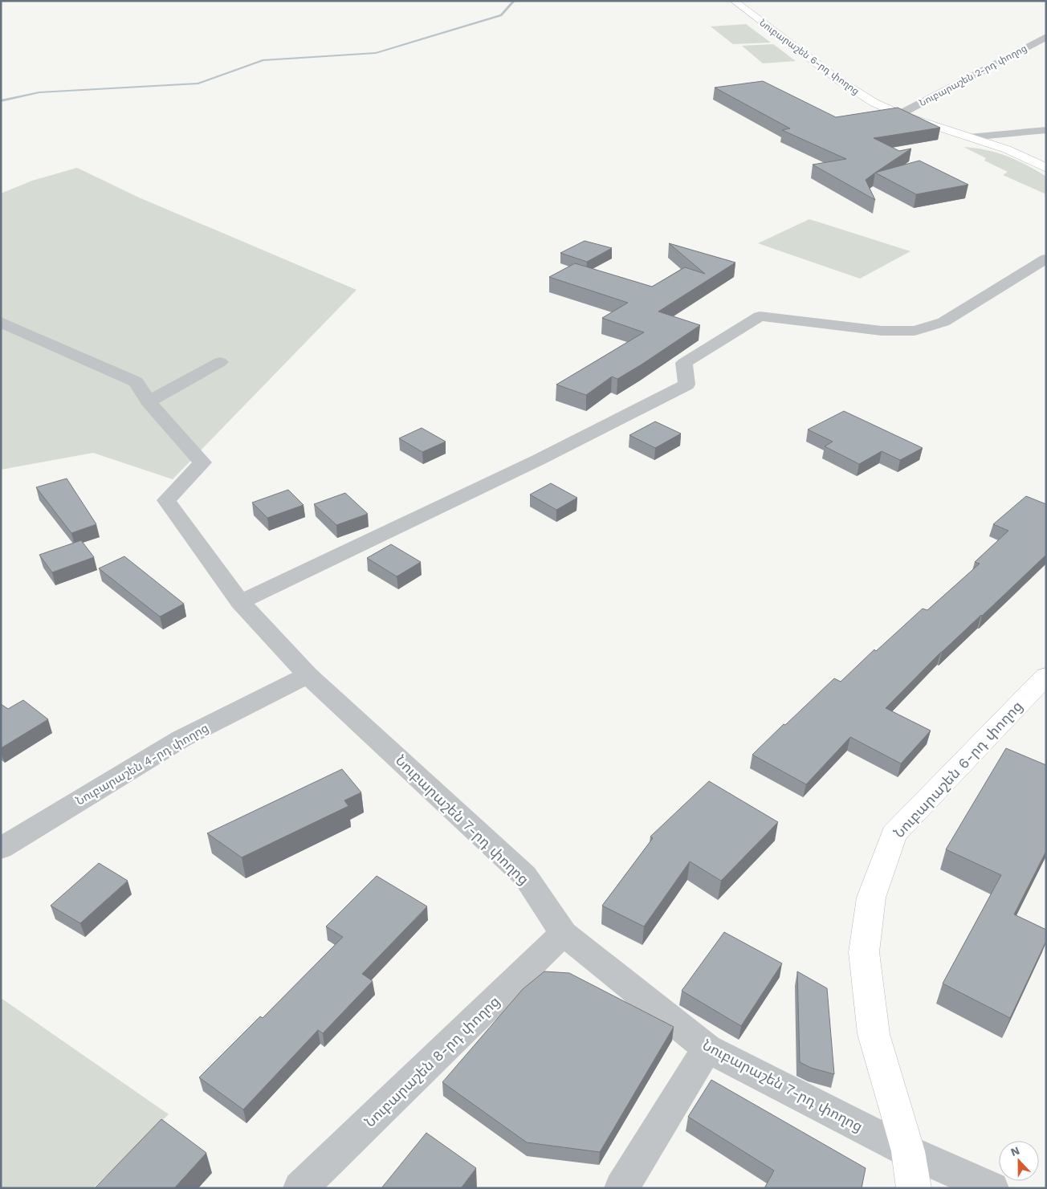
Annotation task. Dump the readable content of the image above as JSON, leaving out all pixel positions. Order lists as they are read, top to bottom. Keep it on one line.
{"streets":{"main road":["Նուբարաշեն 6-րդ փողոց"],"street":["Նուբարաշեն 2-րդ փողոց","Նուբարաշեն 4-րդ փողոց","Նուբարաշեն 7-րդ փողոց","Նուբարաշեն 8-րդ փողոց"]},"crossings":[["Նուբարաշեն 6-րդ փողոց","Նուբարաշեն 2-րդ փողոց"],["Նուբարաշեն 6-րդ փողոց","Նուբարաշեն 7-րդ փողոց"],["Նուբարաշեն 4-րդ փողոց","Նուբարաշեն 7-րդ փողոց"],["Նուբարաշեն 7-րդ փողոց","Նուբարաշեն 8-րդ փողոց"]],"north":"top"}
